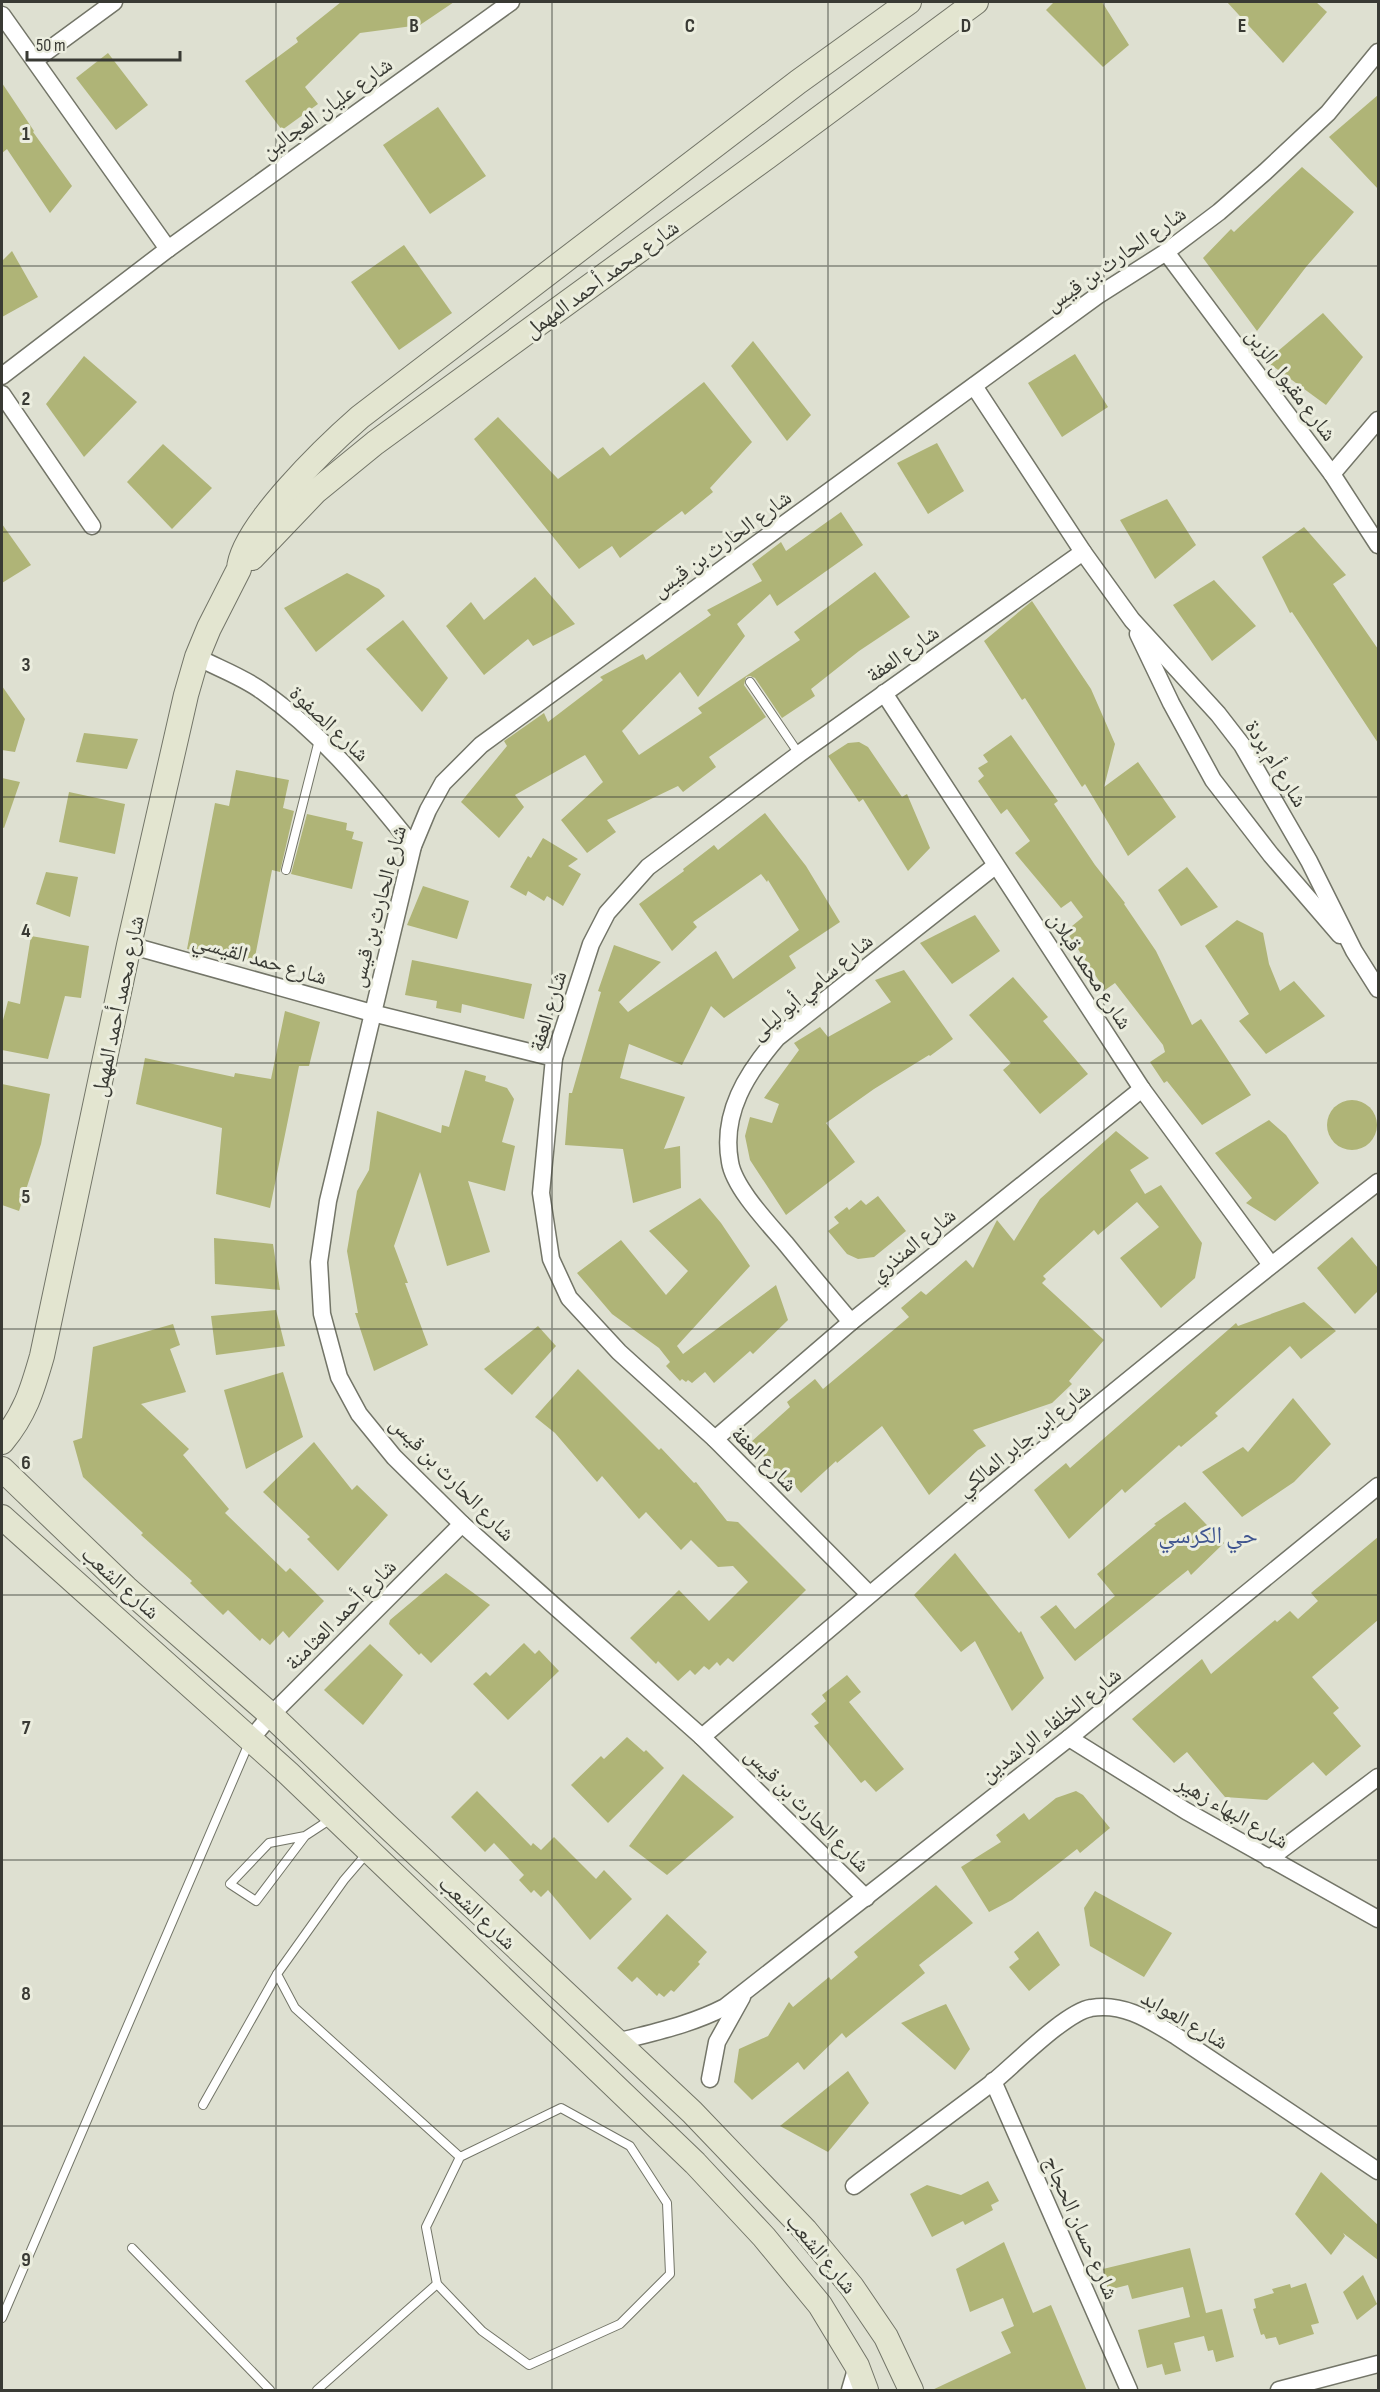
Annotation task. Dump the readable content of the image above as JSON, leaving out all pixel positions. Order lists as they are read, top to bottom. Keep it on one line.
{"streets":{"main road":["شارع محمد أحمد المهمل","شارع الشعب"],"street":["شارع عليان العجالين","شارع الحارث بن قيس","شارع مقبول الزبن","شارع العفة","شارع الصفوة","شارع أم بردة","شارع حمد القيسي","شارع محمد قبلان","شارع سامي أبو ليلى","شارع المنذري","شارع ابن جابر المالكي","شارع أحمد العثامنة","شارع الخلفاء الراشدين","شارع البهاء زهير","شارع العوابد","شارع حسان الحجاج"]},"crossings":[["شارع الحارث بن قيس","شارع مقبول الزبن"],["شارع الحارث بن قيس","شارع الصفوة"],["شارع الحارث بن قيس","شارع أم بردة"],["شارع الحارث بن قيس","شارع حمد القيسي"],["شارع الحارث بن قيس","شارع ابن جابر المالكي"],["شارع الحارث بن قيس","شارع أحمد العثامنة"],["شارع الحارث بن قيس","شارع الخلفاء الراشدين"],["شارع محمد أحمد المهمل","شارع الصفوة"],["شارع محمد أحمد المهمل","شارع حمد القيسي"],["شارع العفة","شارع أم بردة"],["شارع العفة","شارع حمد القيسي"],["شارع العفة","شارع محمد قبلان"],["شارع العفة","شارع المنذري"],["شارع العفة","شارع ابن جابر المالكي"],["شارع محمد قبلان","شارع سامي أبو ليلى"],["شارع محمد قبلان","شارع المنذري"],["شارع محمد قبلان","شارع ابن جابر المالكي"],["شارع سامي أبو ليلى","شارع المنذري"],["شارع الشعب","شارع أحمد العثامنة"],["شارع الشعب","شارع الخلفاء الراشدين"],["شارع الخلفاء الراشدين","شارع البهاء زهير"],["شارع العوابد","شارع حسان الحجاج"]],"districts":["حي الكرسي"],"scale_bar":"50 m","grid":{"columns":["B","C","D","E"],"rows":["1","2","3","4","5","6","7","8","9"]}}
